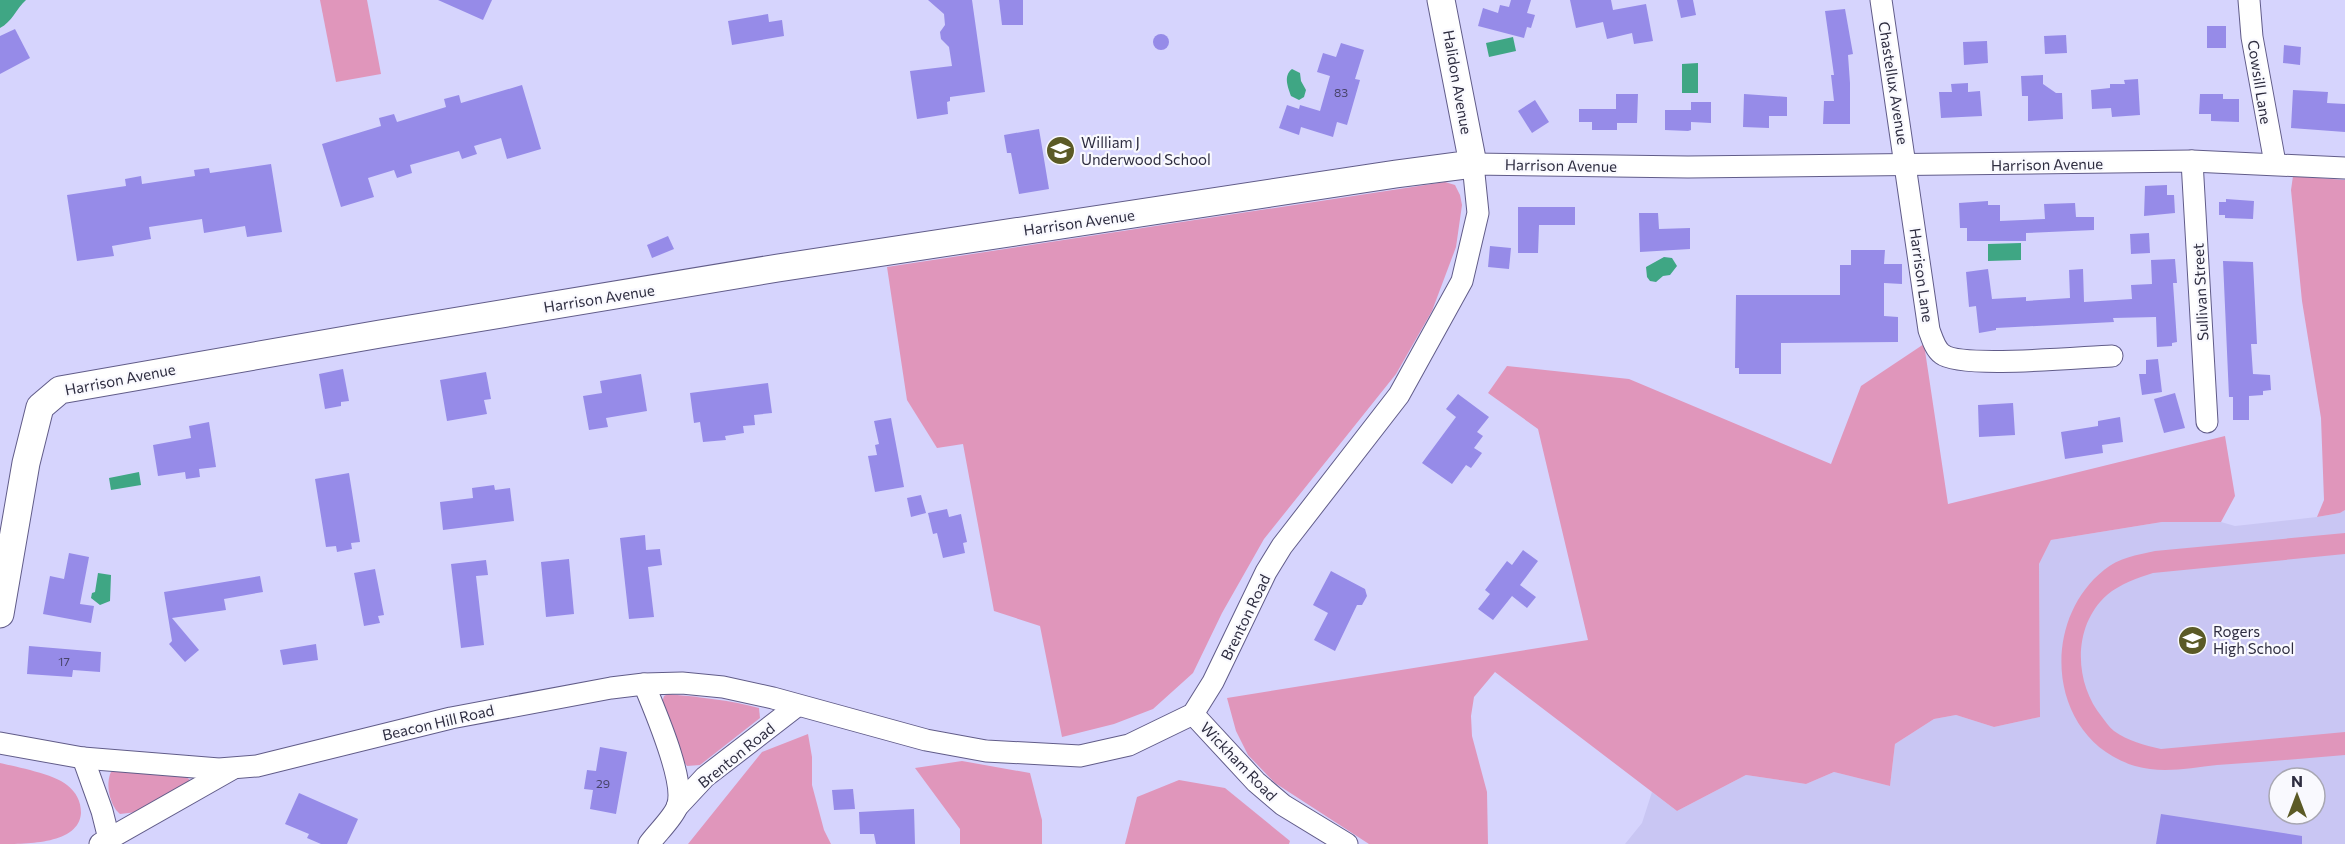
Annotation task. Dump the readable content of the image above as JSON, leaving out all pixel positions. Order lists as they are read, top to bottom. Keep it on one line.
{"streets":{"main road":["Halidon Avenue","Harrison Avenue"],"street":["Cowsill Lane","Chastellux Avenue","Harrison Lane","Sullivan Street","Brenton Road","Beacon Hill Road","Wickham Road"]},"crossings":[["Halidon Avenue","Harrison Avenue"],["Halidon Avenue","Brenton Road"],["Cowsill Lane","Harrison Avenue"],["Chastellux Avenue","Harrison Avenue"],["Chastellux Avenue","Harrison Lane"],["Harrison Avenue","Harrison Lane"],["Harrison Avenue","Sullivan Street"],["Harrison Avenue","Brenton Road"],["Brenton Road","Beacon Hill Road"],["Brenton Road","Wickham Road"]],"places":{"school or university":["William J Underwood School","Rogers High School"]},"house_numbers":["83","17","29"],"north":"top"}
